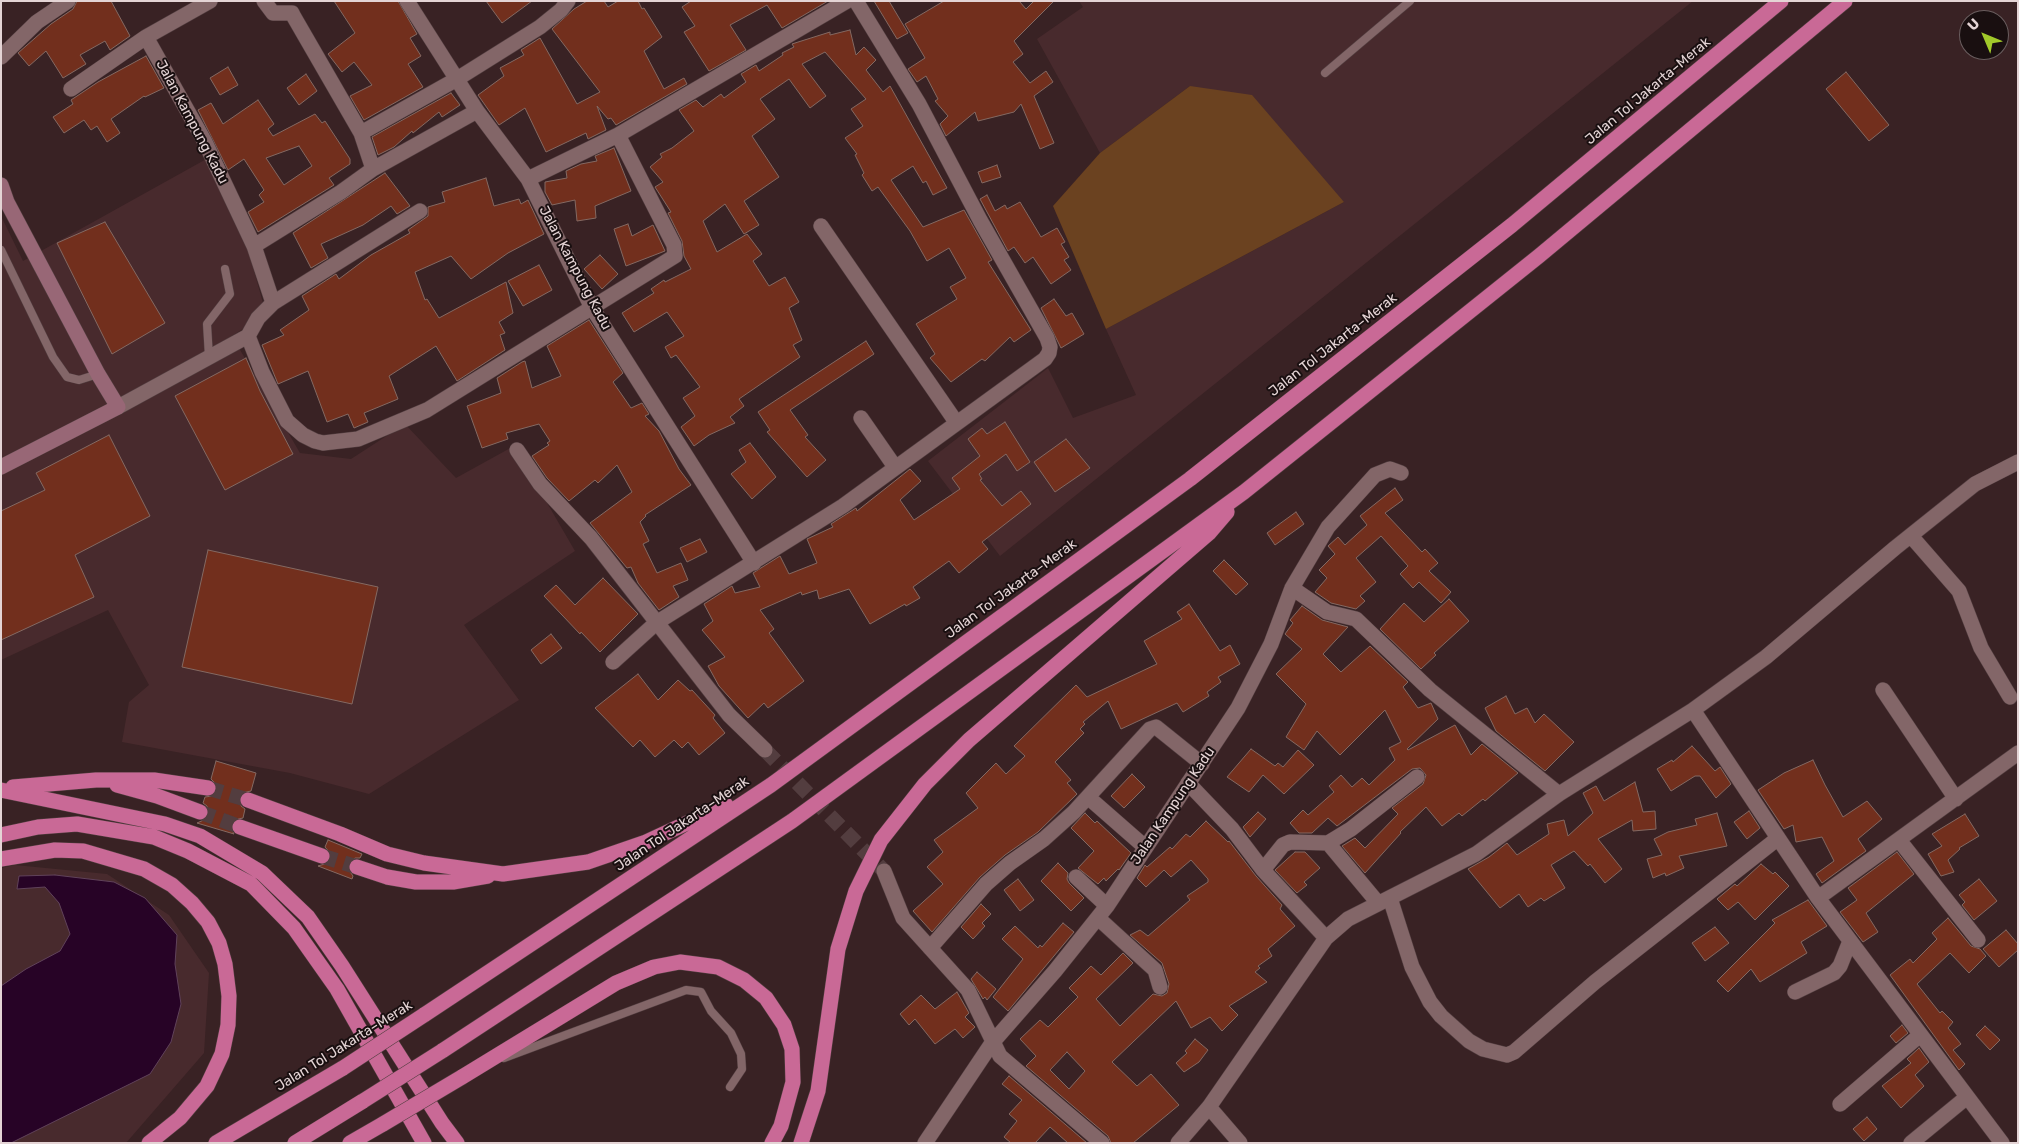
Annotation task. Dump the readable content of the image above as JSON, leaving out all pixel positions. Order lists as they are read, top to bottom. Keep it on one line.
{"streets":{"highway":["Jalan Tol Jakarta–Merak"],"street":["Jalan Kampung Kadu"]},"north":"top left"}
